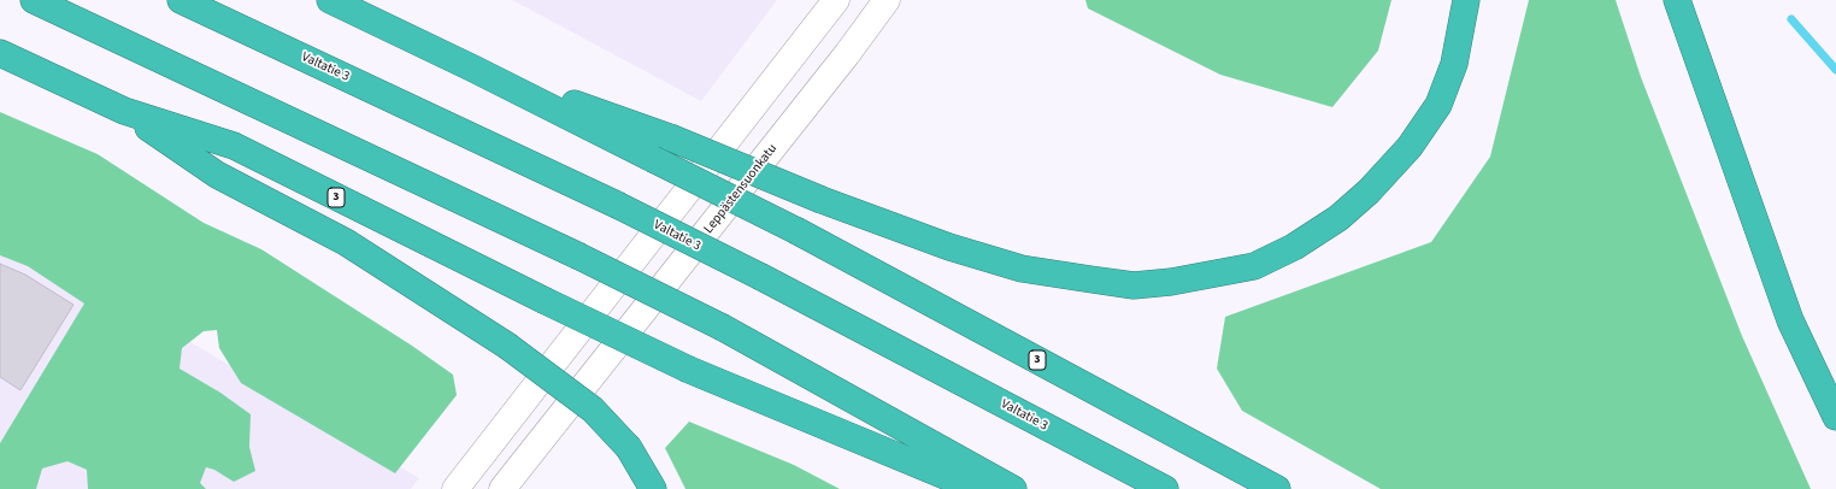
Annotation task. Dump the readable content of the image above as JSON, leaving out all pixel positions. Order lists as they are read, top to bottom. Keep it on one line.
{"streets":{"highway":["Valtatie 3","3"],"main road":["Leppästensuonkatu"]}}
